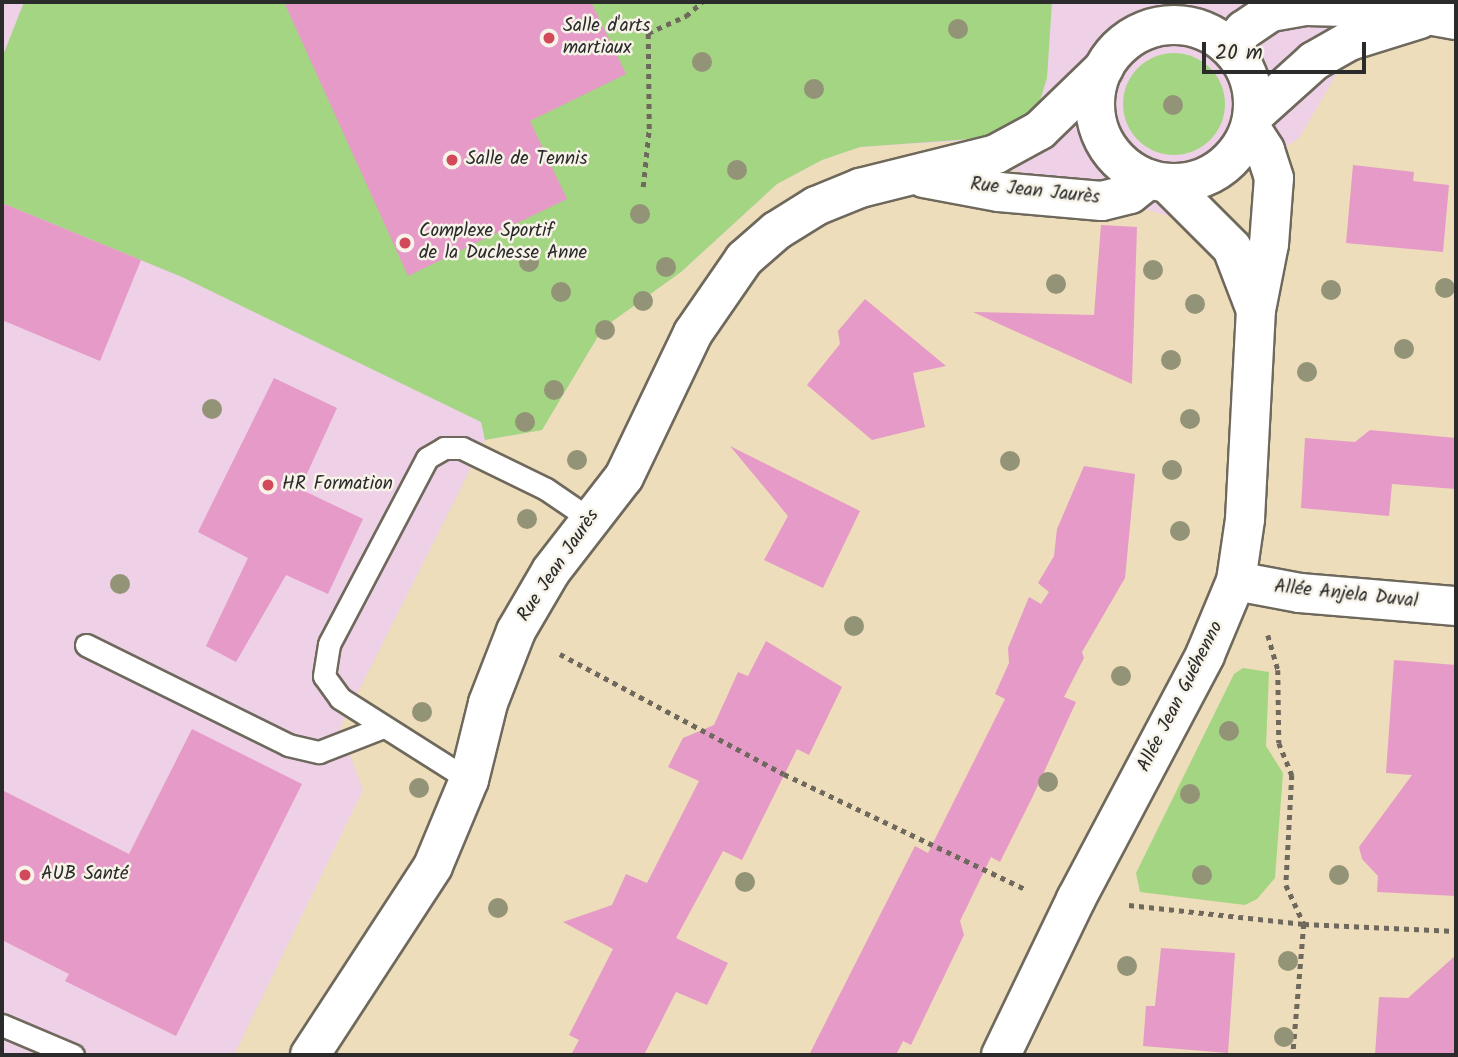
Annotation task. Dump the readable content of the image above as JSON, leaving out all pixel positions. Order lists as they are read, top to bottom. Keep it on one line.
{"streets":{"street":["Rue Jean Jaurès","Allée Anjela Duval","Allée Jean Guéhenno"]},"crossings":[["Rue Jean Jaurès","Allée Jean Guéhenno"],["Allée Anjela Duval","Allée Jean Guéhenno"]],"places":["Salle d'arts martiaux","Salle de Tennis","Complexe Sportif de la Duchesse Anne","HR Formation","AUB Santé"],"scale_bar":"20 m"}
